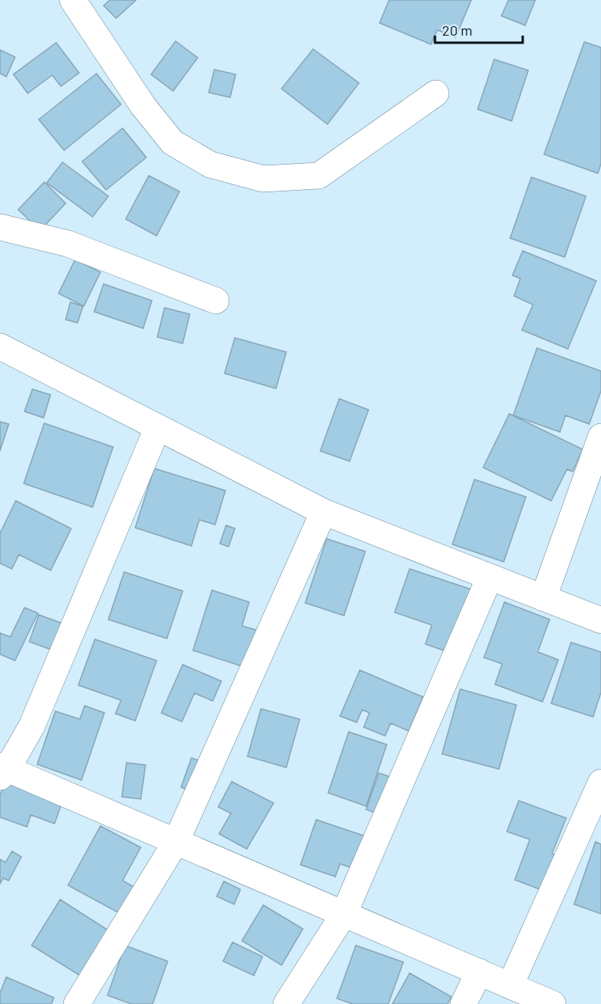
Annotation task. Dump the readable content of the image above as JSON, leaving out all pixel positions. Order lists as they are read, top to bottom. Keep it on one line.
{"scale_bar":"20 m"}
